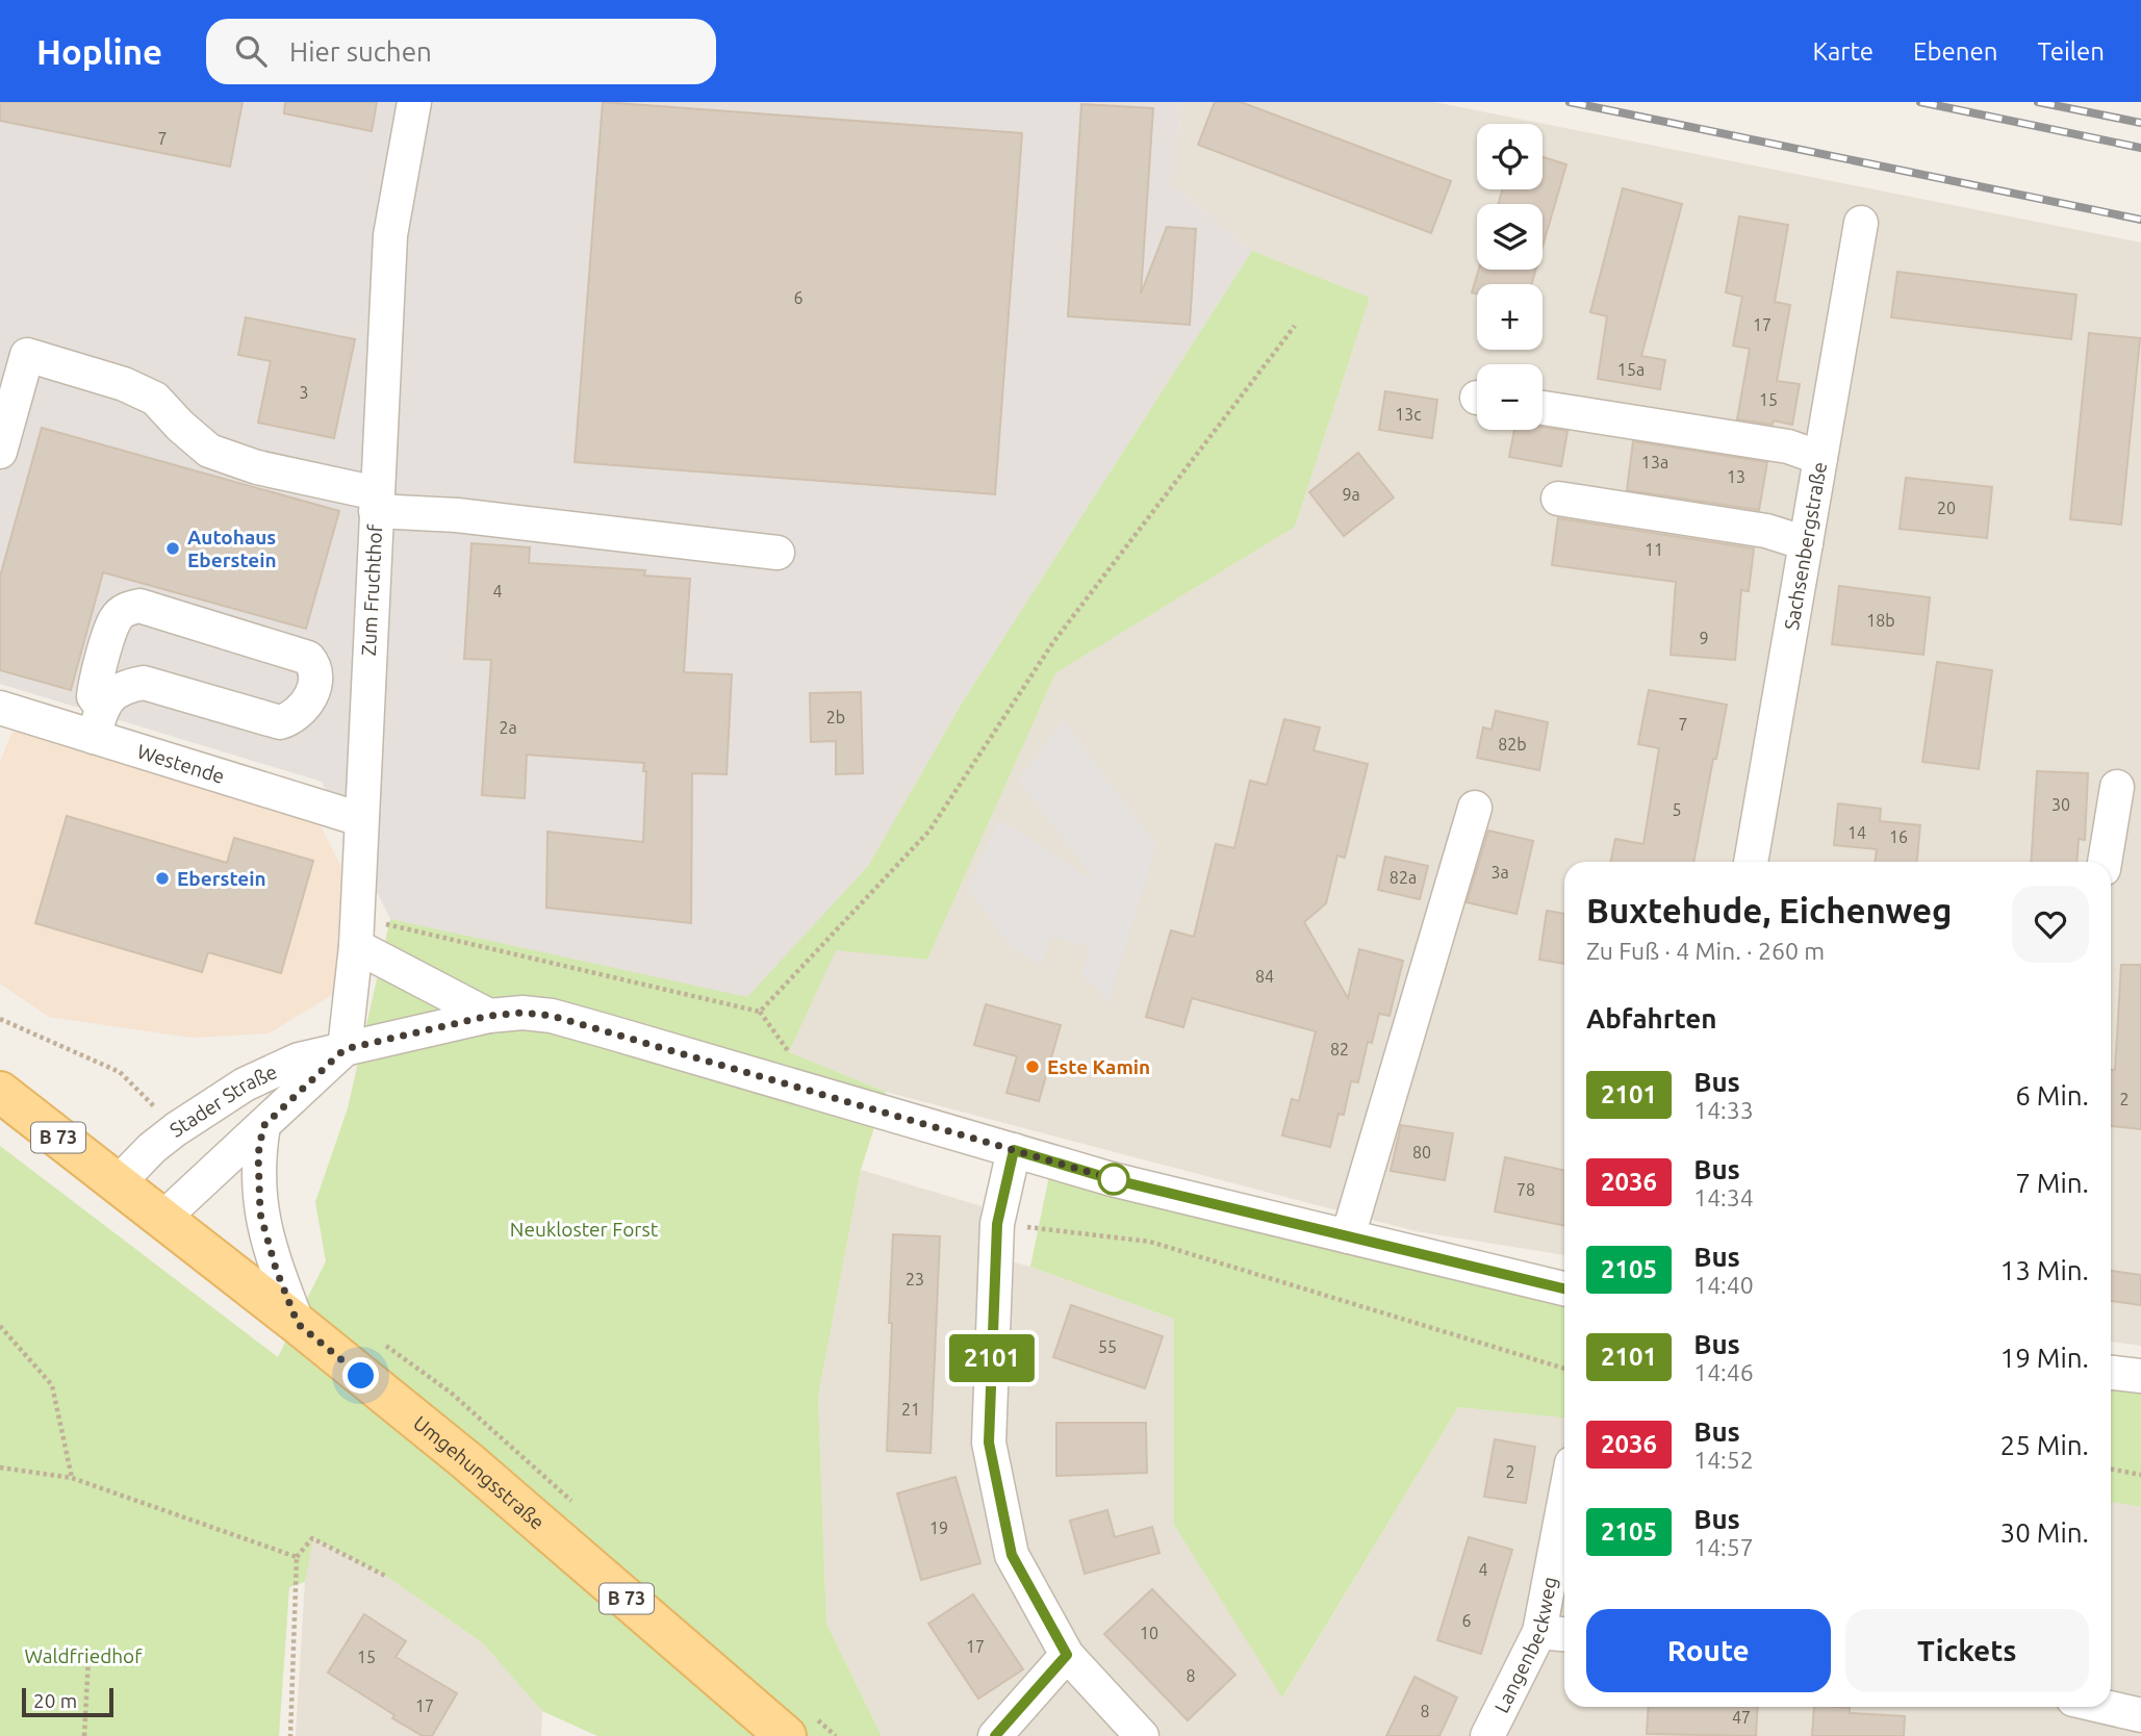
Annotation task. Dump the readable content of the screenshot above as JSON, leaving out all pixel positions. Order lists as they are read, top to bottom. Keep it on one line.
{"streets":{"main road":["B 73","Umgehungsstraße"],"street":["Sachsenbergstraße","Zum Fruchthof","Westende","Stader Straße","Langenbeckweg"]},"crossings":[["Zum Fruchthof","Westende"],["Zum Fruchthof","Stader Straße"],["Stader Straße","B 73"],["Stader Straße","Umgehungsstraße"],["B 73","Umgehungsstraße"]],"parks":["Neukloster Forst","Waldfriedhof"],"places":["Autohaus Eberstein","Eberstein","Este Kamin"],"lines":["bus line 2101"],"house_numbers":["7","6","17","15a","3","15","13c","13a","13","9a","20","11","4","18b","9","2b","7","2a","82b","30","5","14","16","3a","82a","84","82","2","80","78","23","55","21","2","19","4","6","10","17","15","8","17","8","47"],"scale_bar":"20 m","page":{"header":"Hopline","search":"Hier suchen","nav":["Karte","Ebenen","Teilen"],"on_map":"2101","map_buttons":["+","−"],"heading":[["Buxtehude, Eichenweg","Zu Fuß · 4 Min. · 260 m"],"Abfahrten"],"list":[{"mark":"2101","name":"Bus","note":"14:33","value":"6 Min."},{"mark":"2036","name":"Bus","note":"14:34","value":"7 Min."},{"mark":"2105","name":"Bus","note":"14:40","value":"13 Min."},{"mark":"2101","name":"Bus","note":"14:46","value":"19 Min."},{"mark":"2036","name":"Bus","note":"14:52","value":"25 Min."},{"mark":"2105","name":"Bus","note":"14:57","value":"30 Min."}],"buttons":["Route","Tickets"],"scale":"20 m"}}
